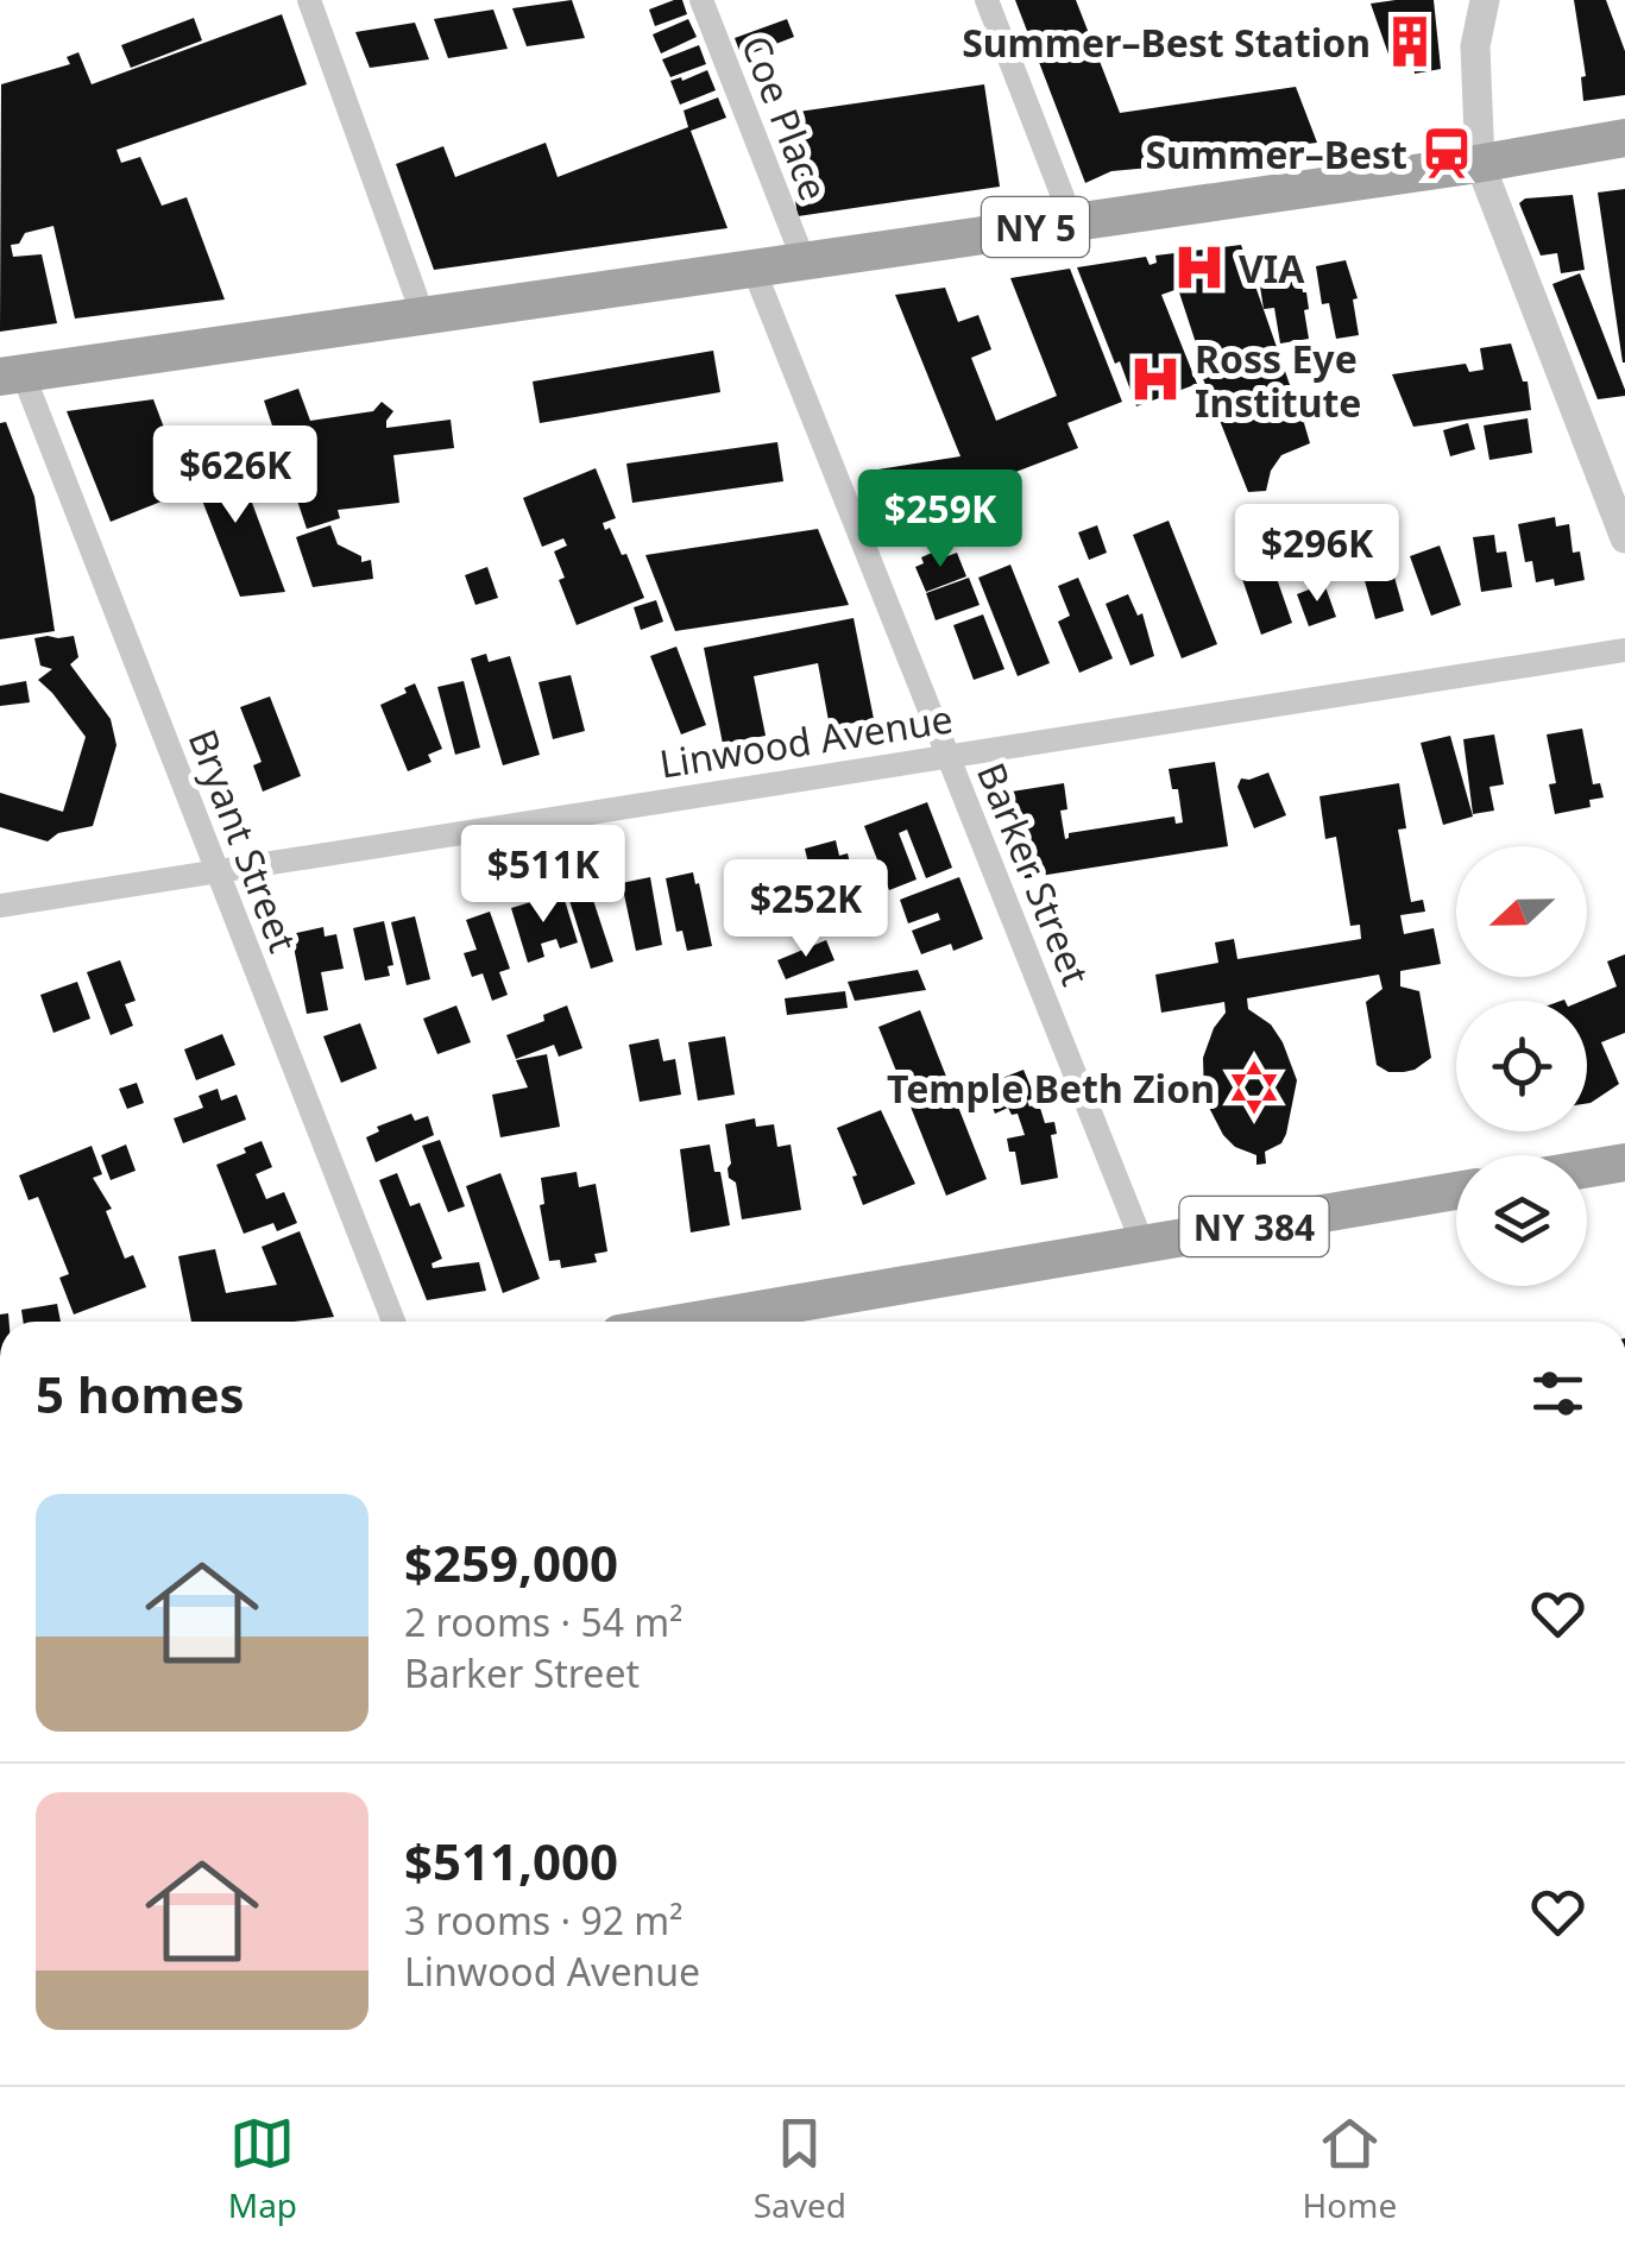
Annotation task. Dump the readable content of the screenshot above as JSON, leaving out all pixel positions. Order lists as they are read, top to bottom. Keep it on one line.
{"streets":{"main road":["NY 5","NY 384"],"street":["Coe Place","Linwood Avenue","Bryant Street","Barker Street"]},"crossings":[["Coe Place","NY 5"],["NY 5","Bryant Street"],["NY 5","Barker Street"],["Linwood Avenue","Bryant Street"],["Linwood Avenue","Barker Street"],["Barker Street","NY 384"]],"places":{"building":["Summer–Best Station"],"station":["Summer–Best"],"hospital":["VIA","Ross Eye Institute"],"synagogue":["Temple Beth Zion"]},"north":"left","page":{"price":["$626K","$259K","$296K","$511K","$252K"],"heading":"5 homes","list":[{"name":"$259,000","note":"2 rooms · 54 m² · Barker Street"},{"name":"$511,000","note":"3 rooms · 92 m² · Linwood Avenue"}],"tabs":["Map","Saved","Home"]}}
